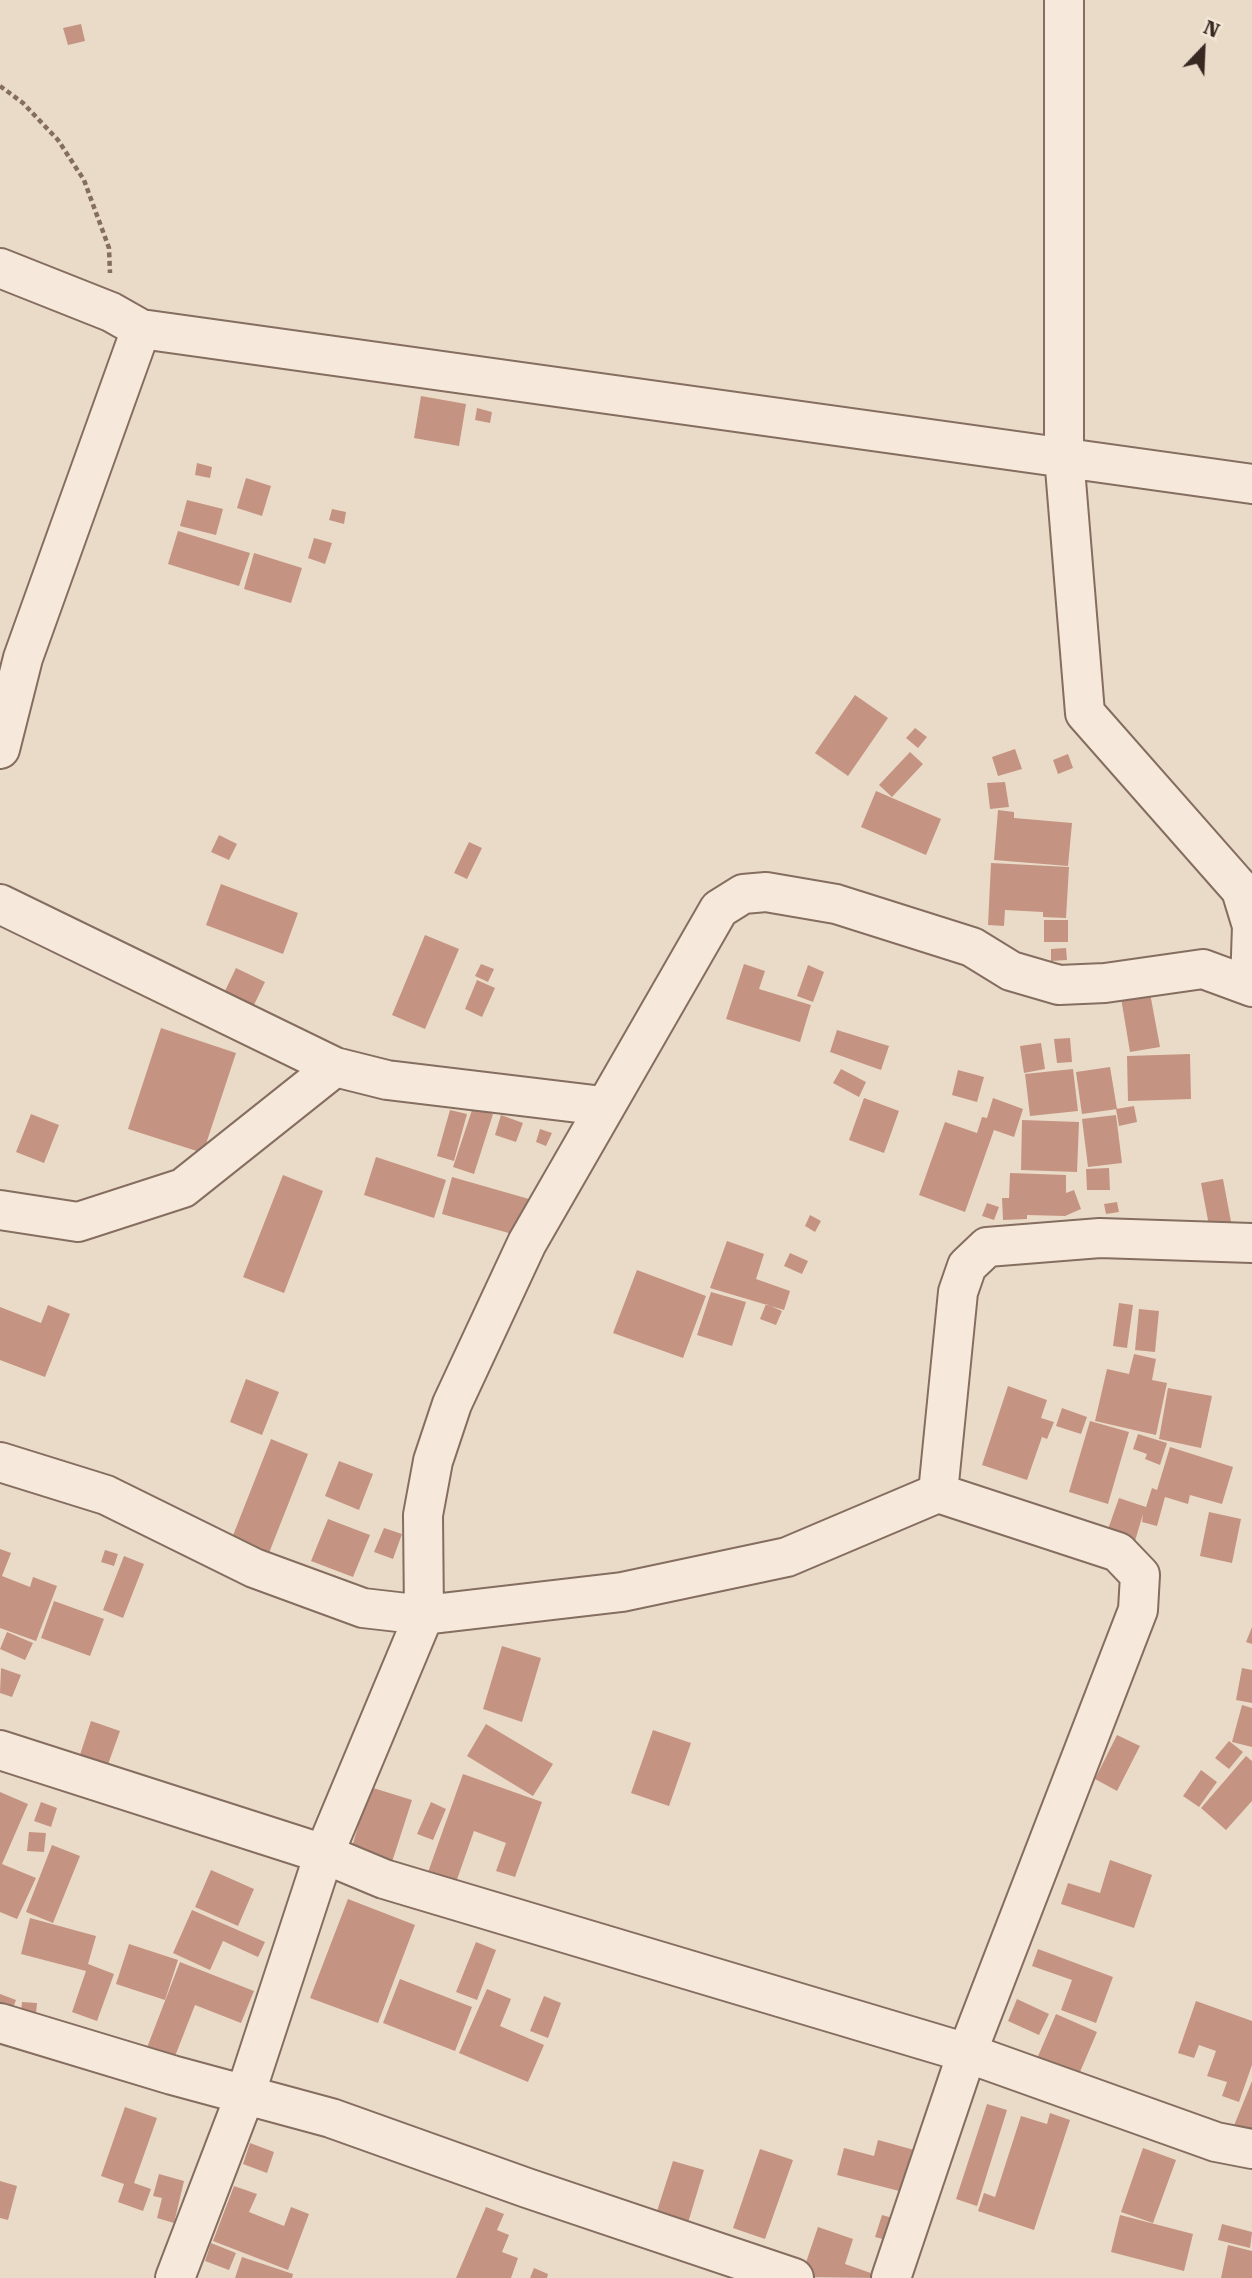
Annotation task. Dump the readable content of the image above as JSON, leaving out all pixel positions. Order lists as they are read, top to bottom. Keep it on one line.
{"north":"top right"}
